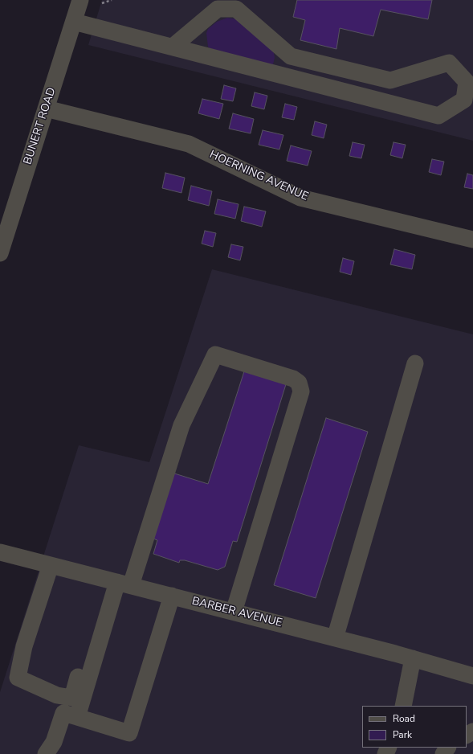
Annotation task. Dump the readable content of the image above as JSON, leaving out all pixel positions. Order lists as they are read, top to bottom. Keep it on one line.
{"streets":{"street":["BUNERT ROAD","HOERNING AVENUE","BARBER AVENUE"]},"crossings":[["BUNERT ROAD","HOERNING AVENUE"]],"legend":["Road","Park"]}
